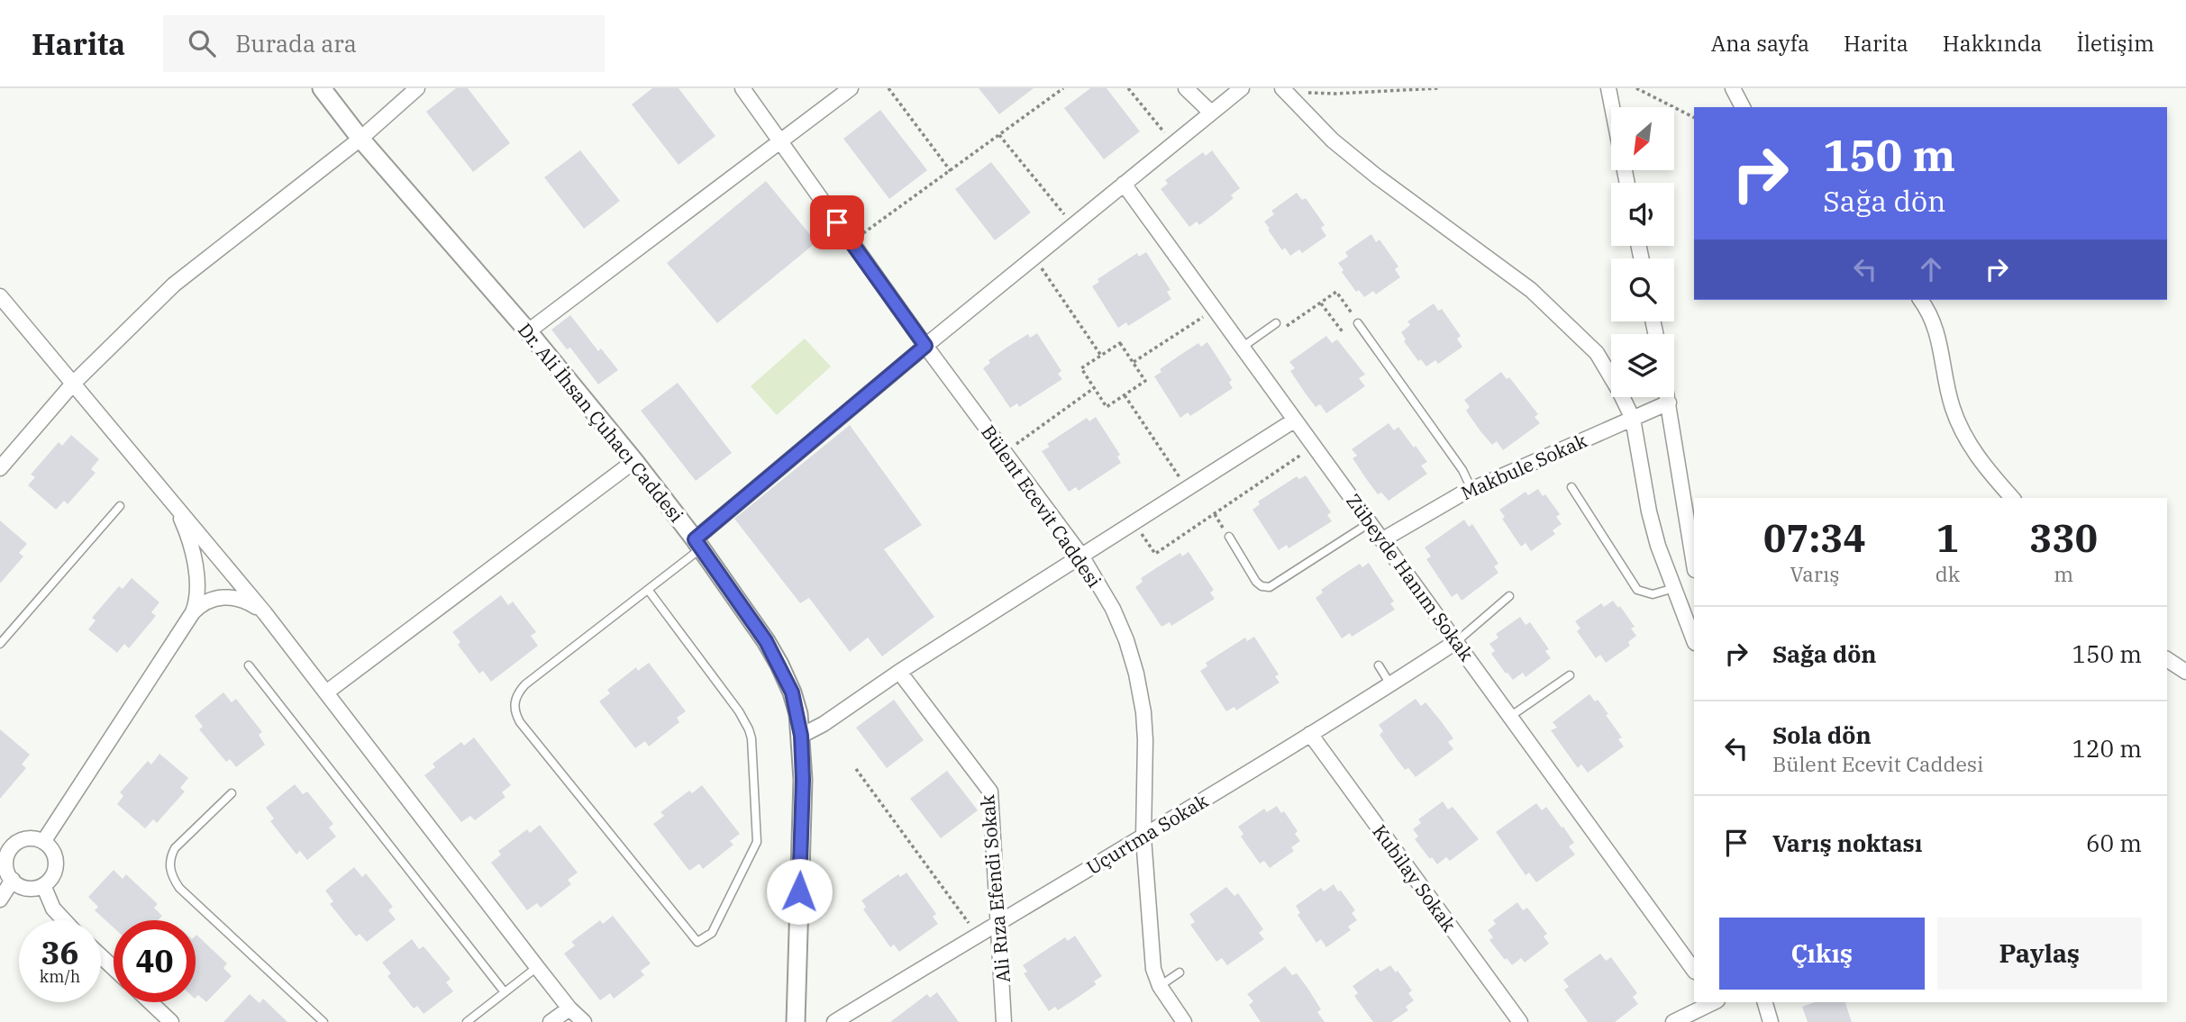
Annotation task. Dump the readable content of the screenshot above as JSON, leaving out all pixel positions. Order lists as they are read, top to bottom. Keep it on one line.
{"streets":{"street":["Dr. Ali İhsan Çuhacı Caddesi","Makbule Sokak","Bülent Ecevit Caddesi","Zübeyde Hanım Sokak","Uçurtma Sokak","Kubilay Sokak","Ali Rıza Efendi Sokak"]},"crossings":[["Makbule Sokak","Zübeyde Hanım Sokak"],["Bülent Ecevit Caddesi","Uçurtma Sokak"],["Zübeyde Hanım Sokak","Uçurtma Sokak"],["Uçurtma Sokak","Kubilay Sokak"],["Uçurtma Sokak","Ali Rıza Efendi Sokak"]],"north":"bottom left","page":{"header":"Harita","search":"Burada ara","nav":["Ana sayfa","Harita","Hakkında","İletişim"],"turn":["150 m","Sağa dön"],"eta":["07:34","Varış","1","dk","330","m"],"list":[{"name":"Sağa dön","value":"150 m"},{"name":"Sola dön","note":"Bülent Ecevit Caddesi","value":"120 m"},{"name":"Varış noktası","value":"60 m"}],"buttons":["Çıkış","Paylaş"],"speed":"36 km/h","limit":"40"}}
